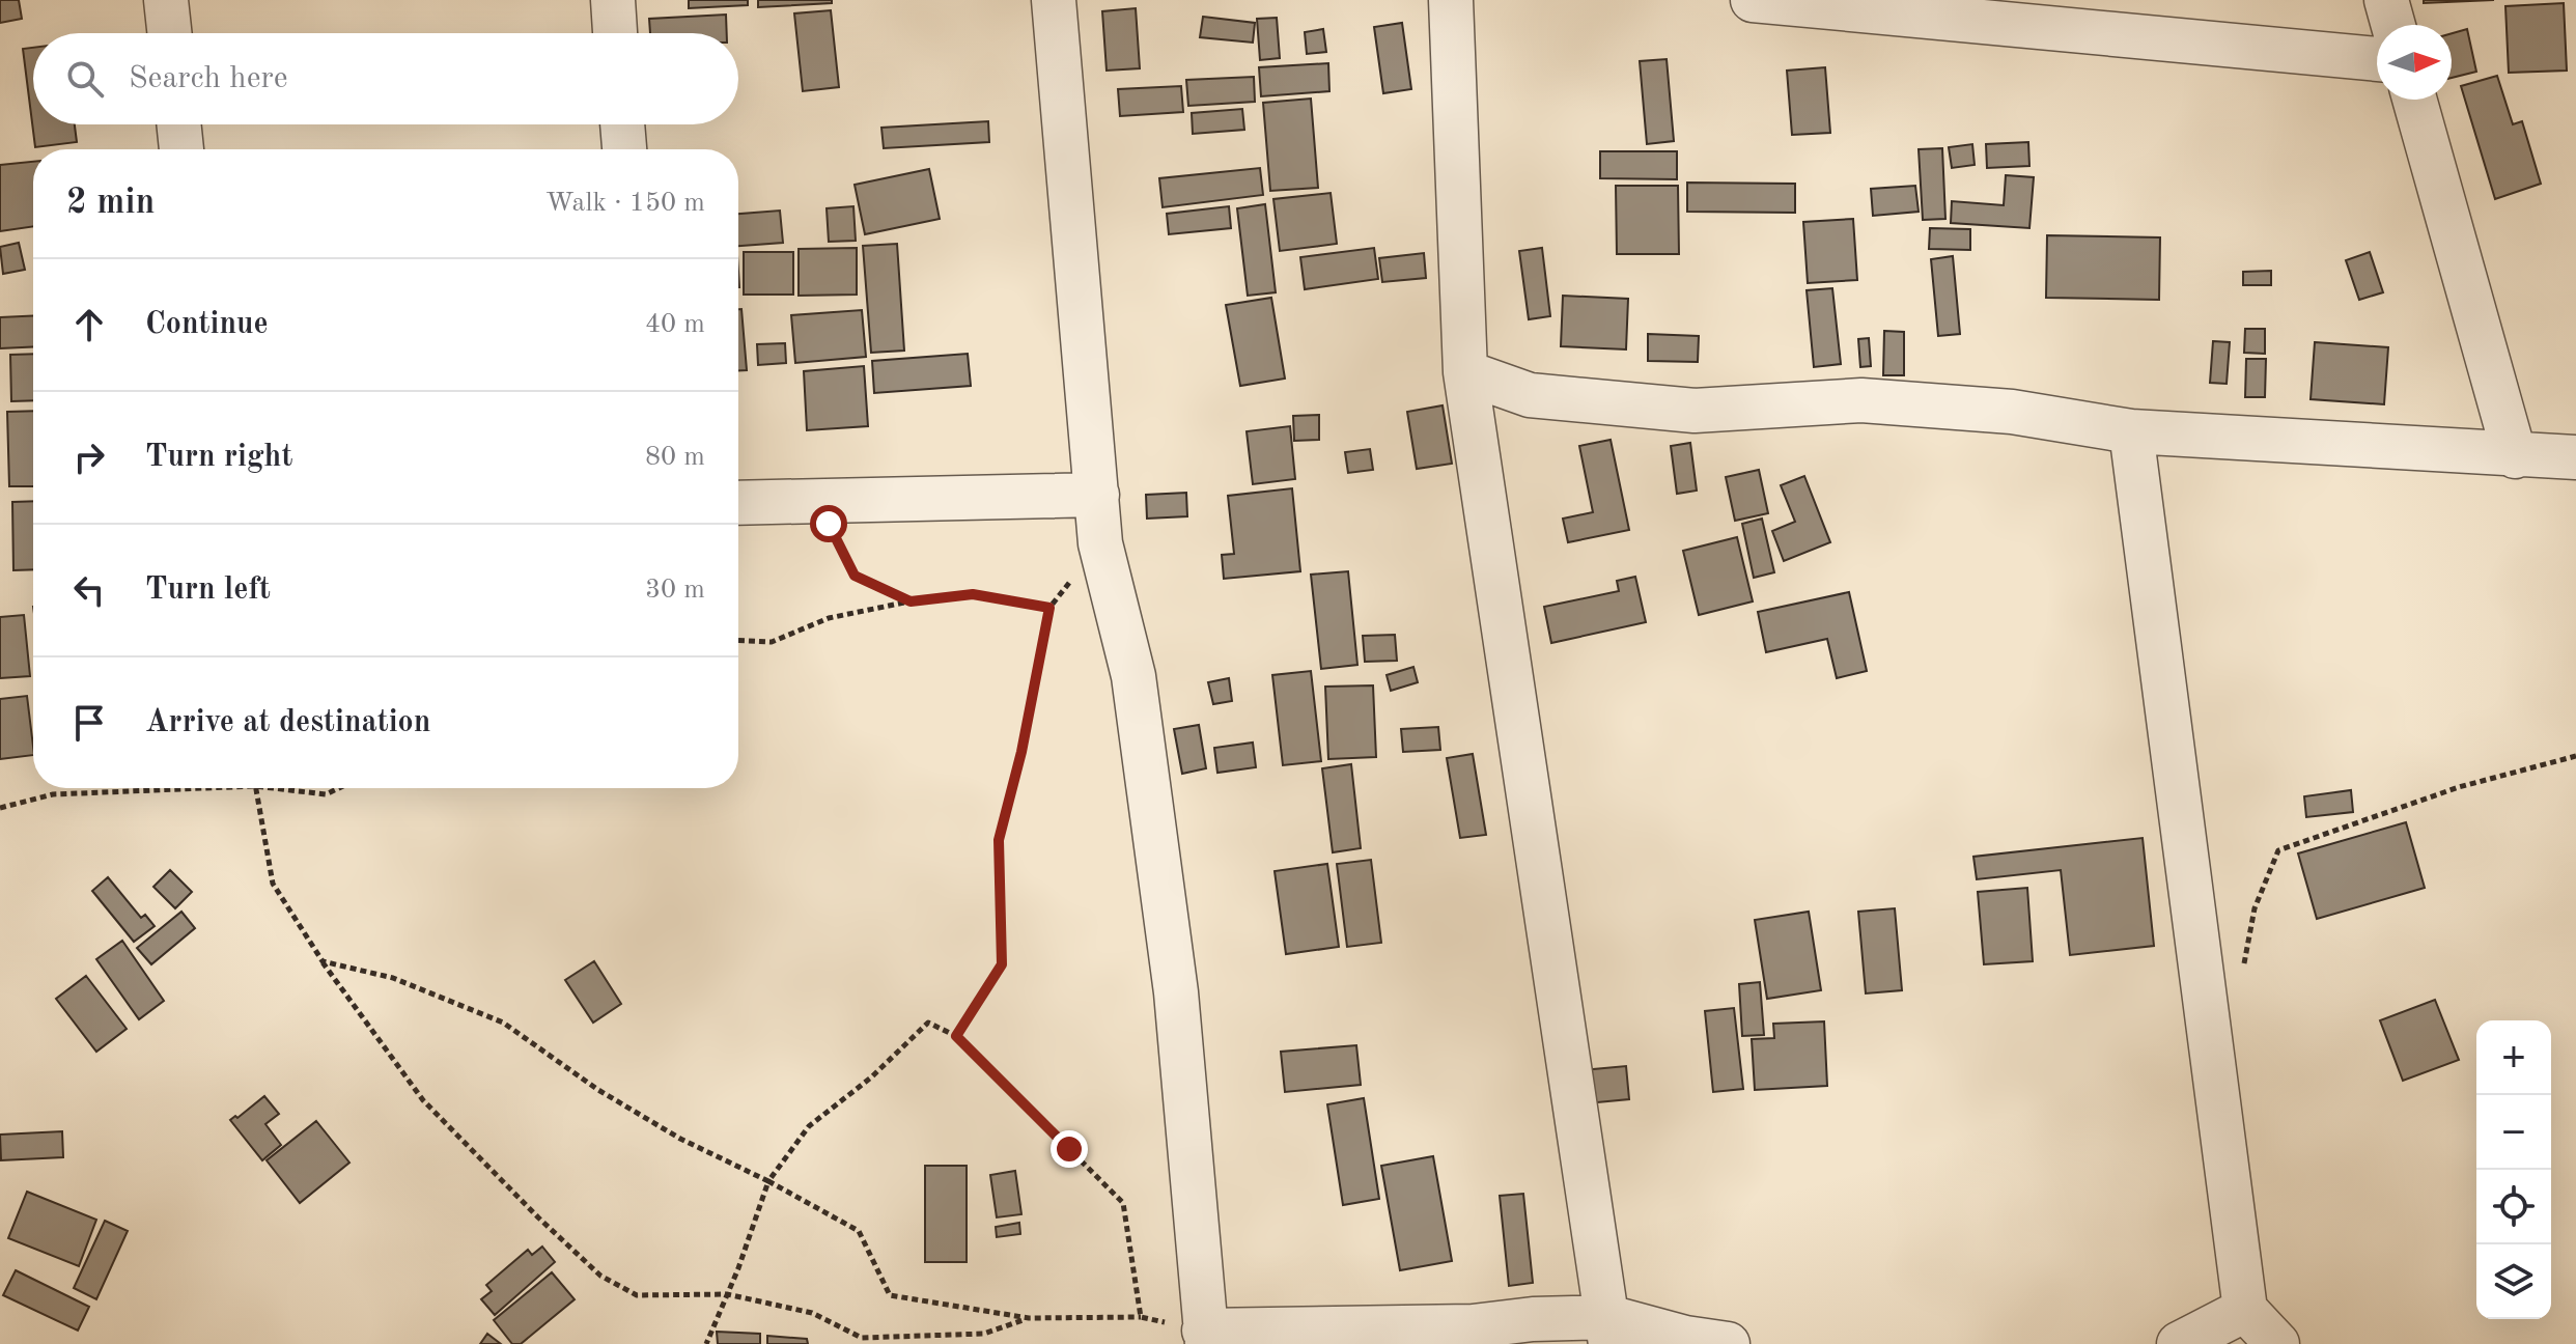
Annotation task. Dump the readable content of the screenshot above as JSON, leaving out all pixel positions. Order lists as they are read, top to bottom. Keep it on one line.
{"north":"right","page":{"search":"Search here","heading":["2 min","Walk · 150 m"],"list":[["Continue","40 m"],["Turn right","80 m"],["Turn left","30 m"],"Arrive at destination"],"map_buttons":["+","−"]}}
